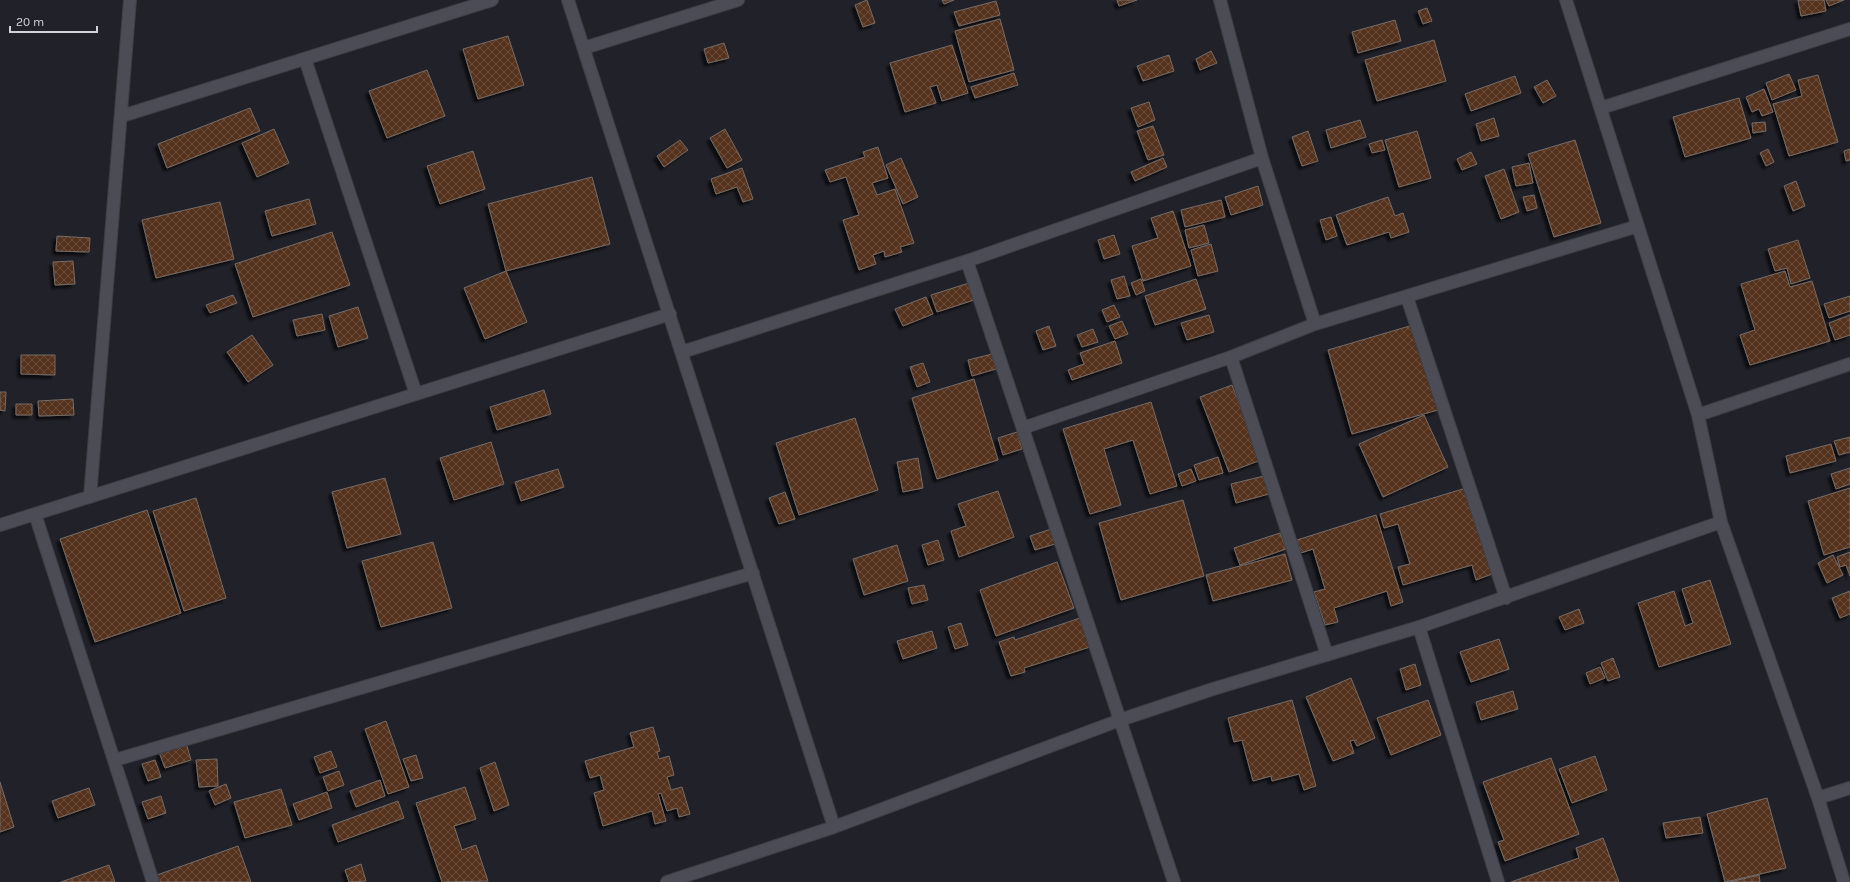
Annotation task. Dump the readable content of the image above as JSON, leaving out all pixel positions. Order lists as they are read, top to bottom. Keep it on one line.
{"scale_bar":"20 m"}
